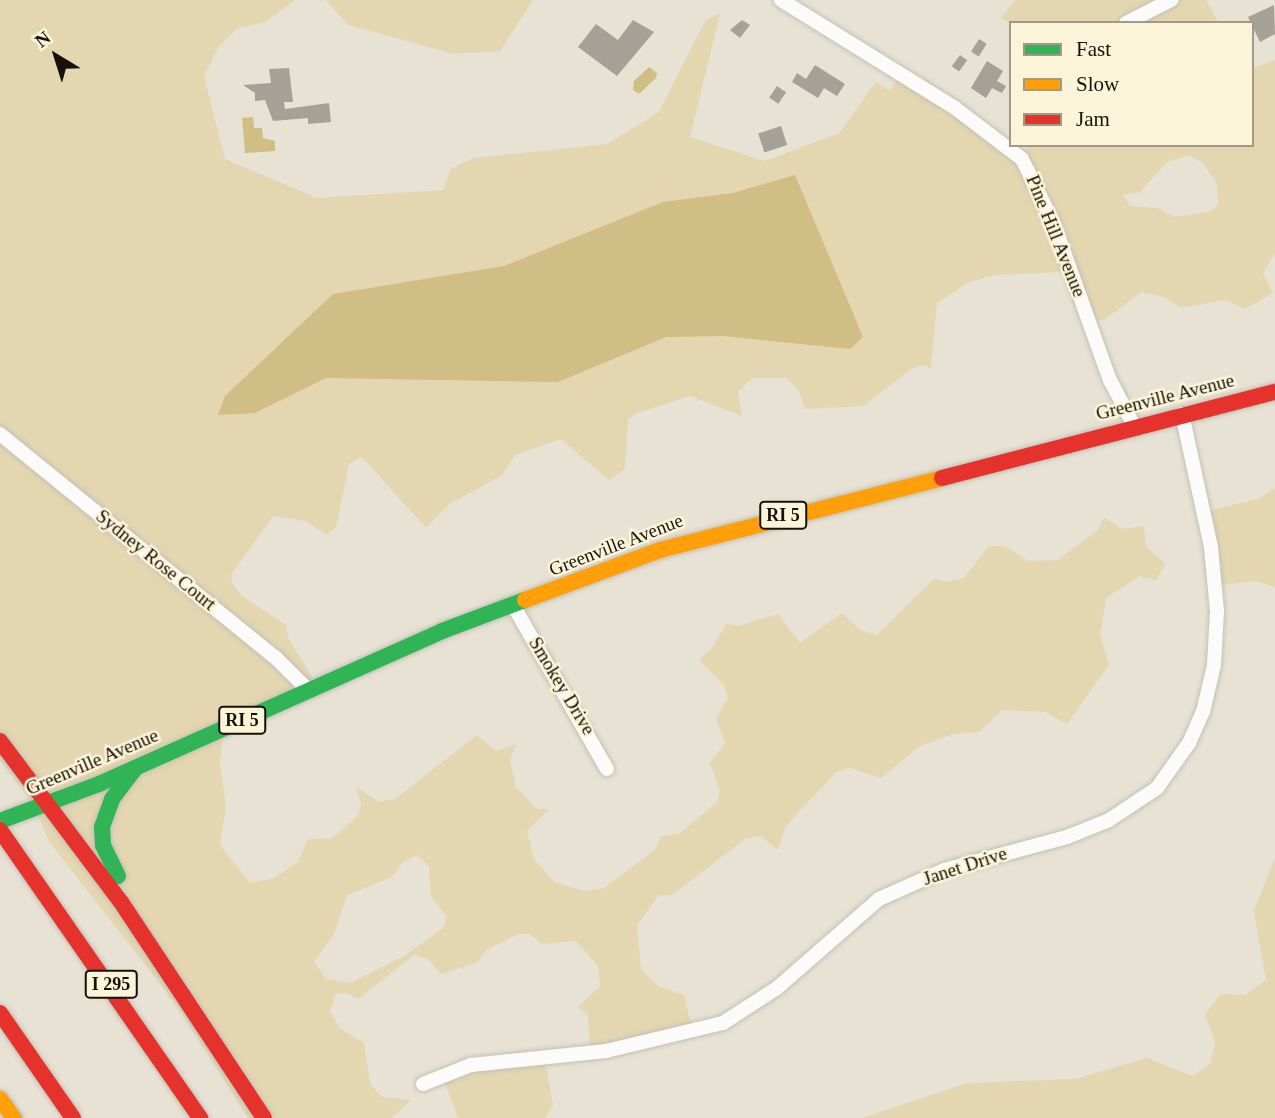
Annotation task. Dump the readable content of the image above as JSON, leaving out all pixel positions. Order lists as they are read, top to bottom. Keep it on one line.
{"streets":{"main road":["Greenville Avenue","RI 5","I 295"],"street":["Pine Hill Avenue","Sydney Rose Court","Smokey Drive","Janet Drive"]},"crossings":[["Pine Hill Avenue","Greenville Avenue"],["Greenville Avenue","Sydney Rose Court"],["Greenville Avenue","Smokey Drive"],["Greenville Avenue","Janet Drive"]],"legend":["Fast","Slow","Jam"],"north":"top left"}
